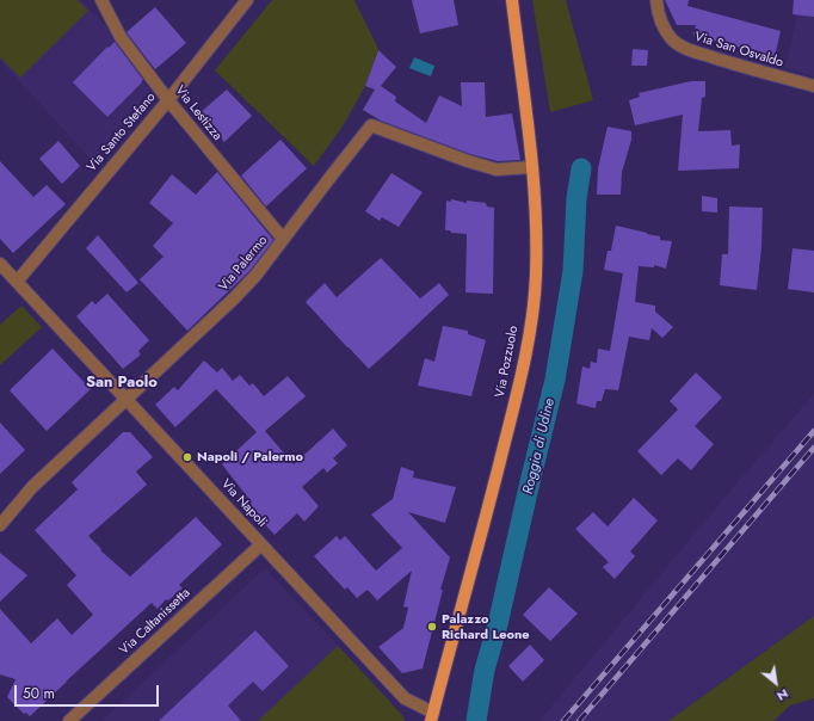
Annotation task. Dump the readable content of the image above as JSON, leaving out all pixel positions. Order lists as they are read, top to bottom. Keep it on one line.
{"streets":{"main road":["Via Pozzuolo"],"street":["Via San Osvaldo","Via Lestizza","Via Santo Stefano","Via Palermo","Via Napoli","Via Caltanissetta"]},"crossings":[["Via Lestizza","Via Santo Stefano"],["Via Lestizza","Via Palermo"],["Via Santo Stefano","Via Napoli"],["Via Palermo","Via Pozzuolo"],["Via Palermo","Via Napoli"],["Via Pozzuolo","Via Napoli"],["Via Napoli","Via Caltanissetta"]],"districts":["San Paolo"],"water":["Roggia di Udine"],"places":["Napoli / Palermo","Palazzo Richard Leone"],"scale_bar":"50 m","north":"bottom right"}
